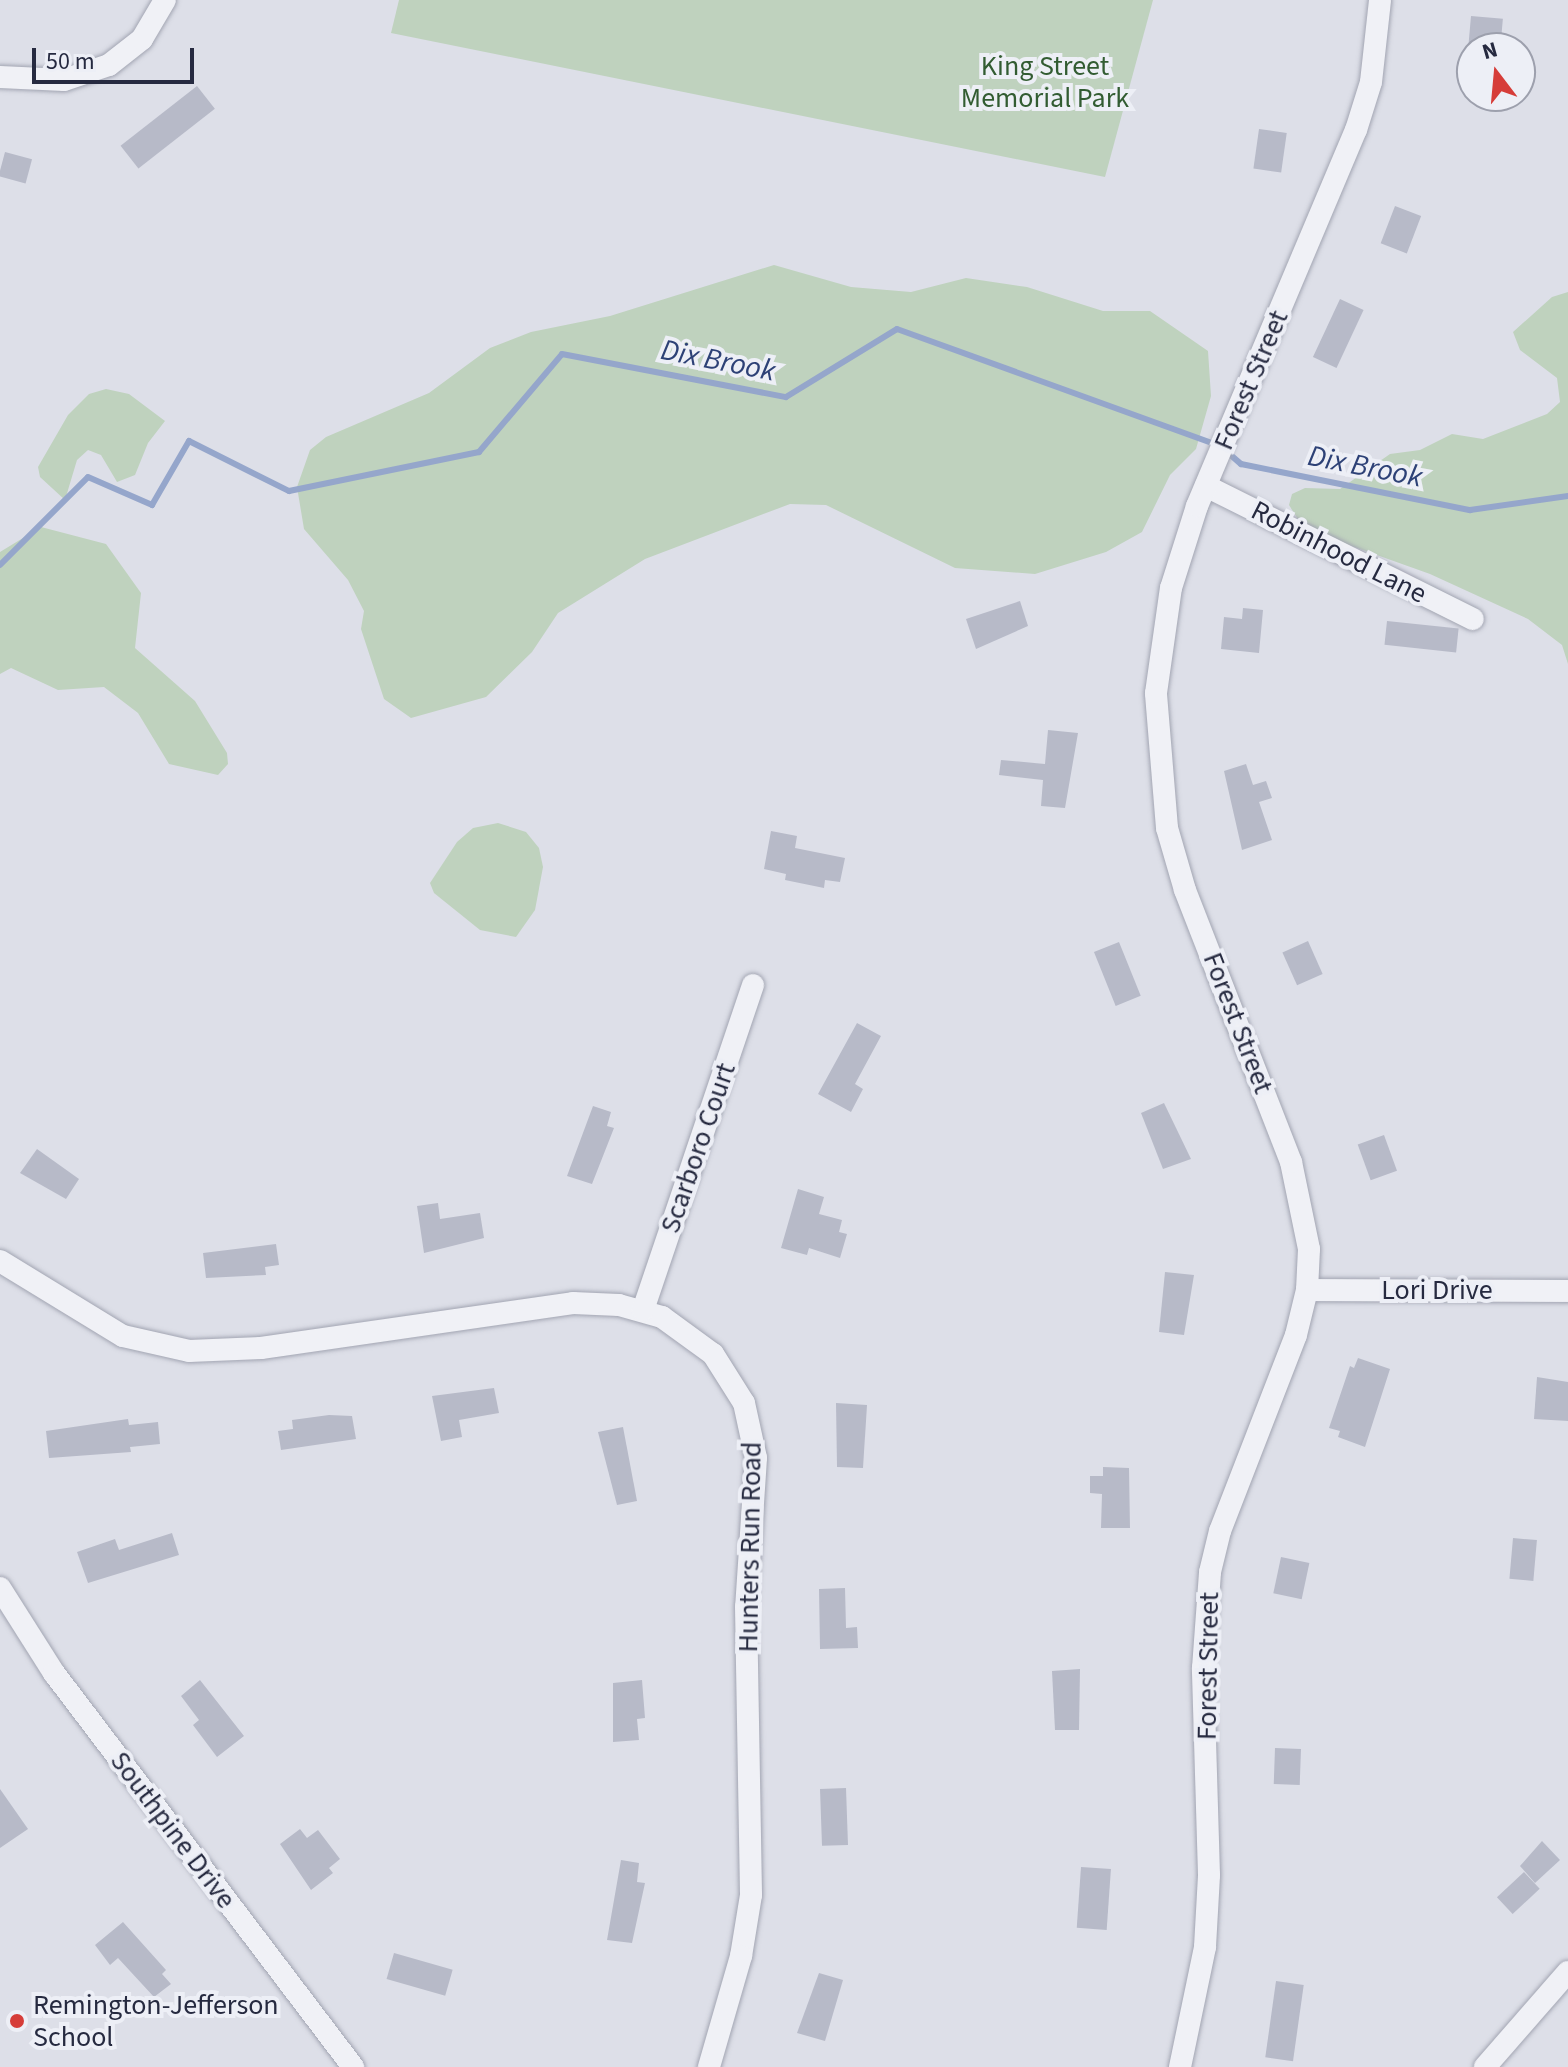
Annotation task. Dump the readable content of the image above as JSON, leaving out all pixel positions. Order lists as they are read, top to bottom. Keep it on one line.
{"streets":{"street":["Forest Street","Robinhood Lane","Scarboro Court","Lori Drive","Hunters Run Road","Southpine Drive"]},"crossings":[["Forest Street","Robinhood Lane"],["Forest Street","Lori Drive"],["Scarboro Court","Hunters Run Road"]],"water":["Dix Brook"],"parks":["King Street Memorial Park"],"places":["Remington-Jefferson School"],"scale_bar":"50 m","north":"top"}
